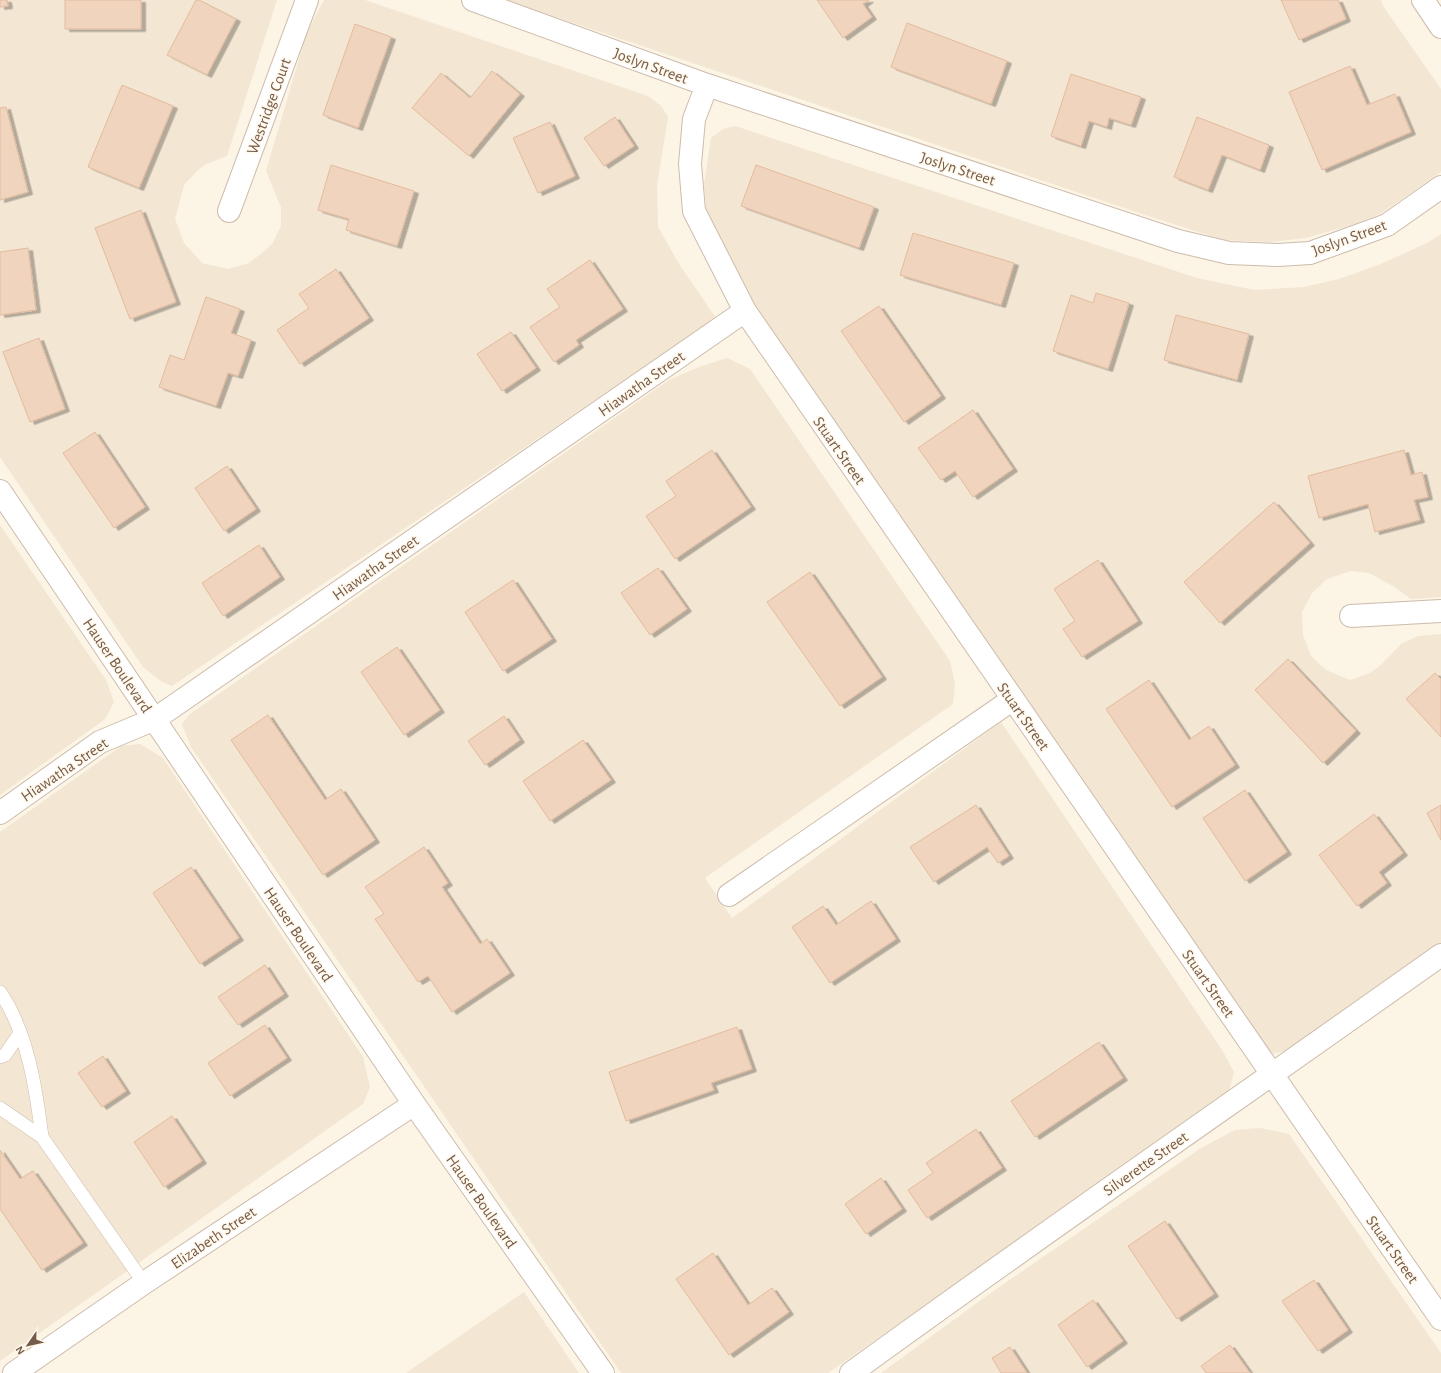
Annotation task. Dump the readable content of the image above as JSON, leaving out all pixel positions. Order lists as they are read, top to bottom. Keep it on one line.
{"streets":{"street":["Joslyn Street","Westridge Court","Hiawatha Street","Stuart Street","Hauser Boulevard","Silverette Street","Elizabeth Street"]},"crossings":[["Joslyn Street","Stuart Street"],["Hiawatha Street","Stuart Street"],["Hiawatha Street","Hauser Boulevard"],["Stuart Street","Silverette Street"],["Hauser Boulevard","Elizabeth Street"]],"north":"bottom left"}
